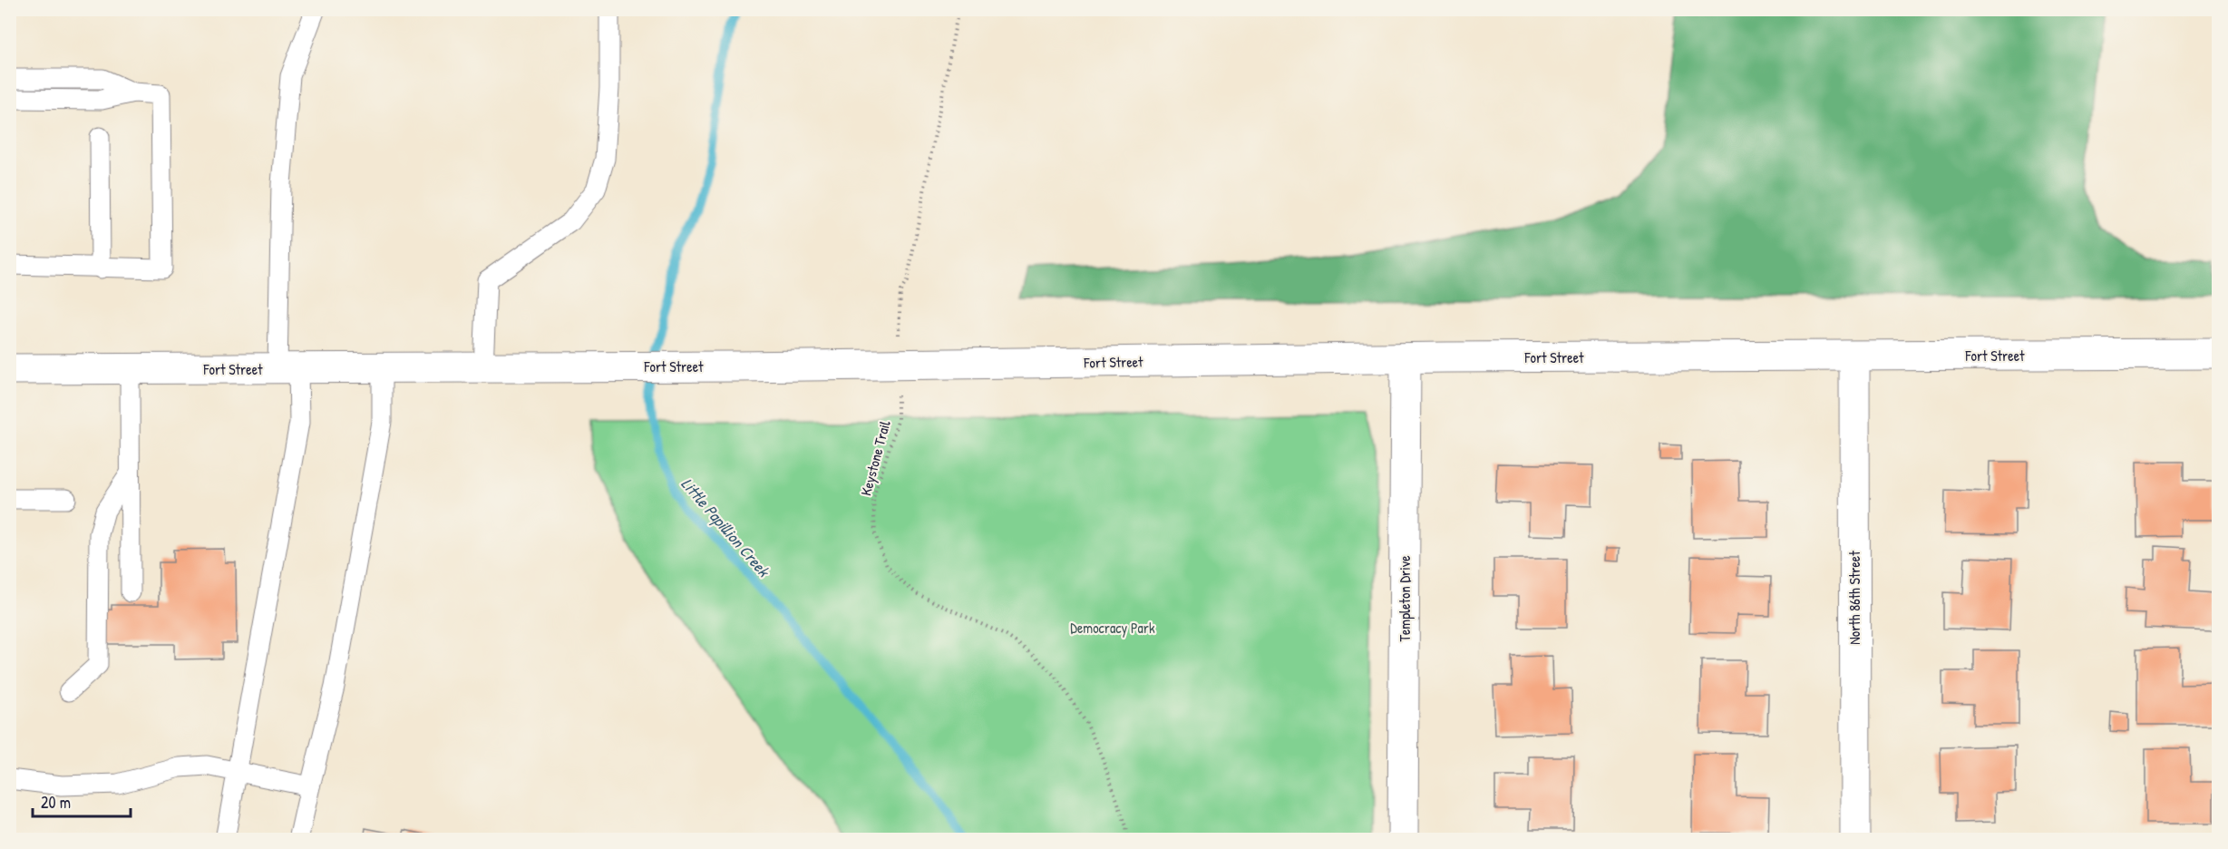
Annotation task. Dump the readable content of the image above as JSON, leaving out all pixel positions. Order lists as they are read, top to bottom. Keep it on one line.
{"streets":{"main road":["Fort Street","North 86th Street","Templeton Drive"],"path":["Keystone Trail"]},"crossings":[["Fort Street","Keystone Trail"],["Fort Street","North 86th Street"],["Fort Street","Templeton Drive"]],"water":["Little Papillion Creek"],"parks":["Democracy Park"],"scale_bar":"20 m"}
